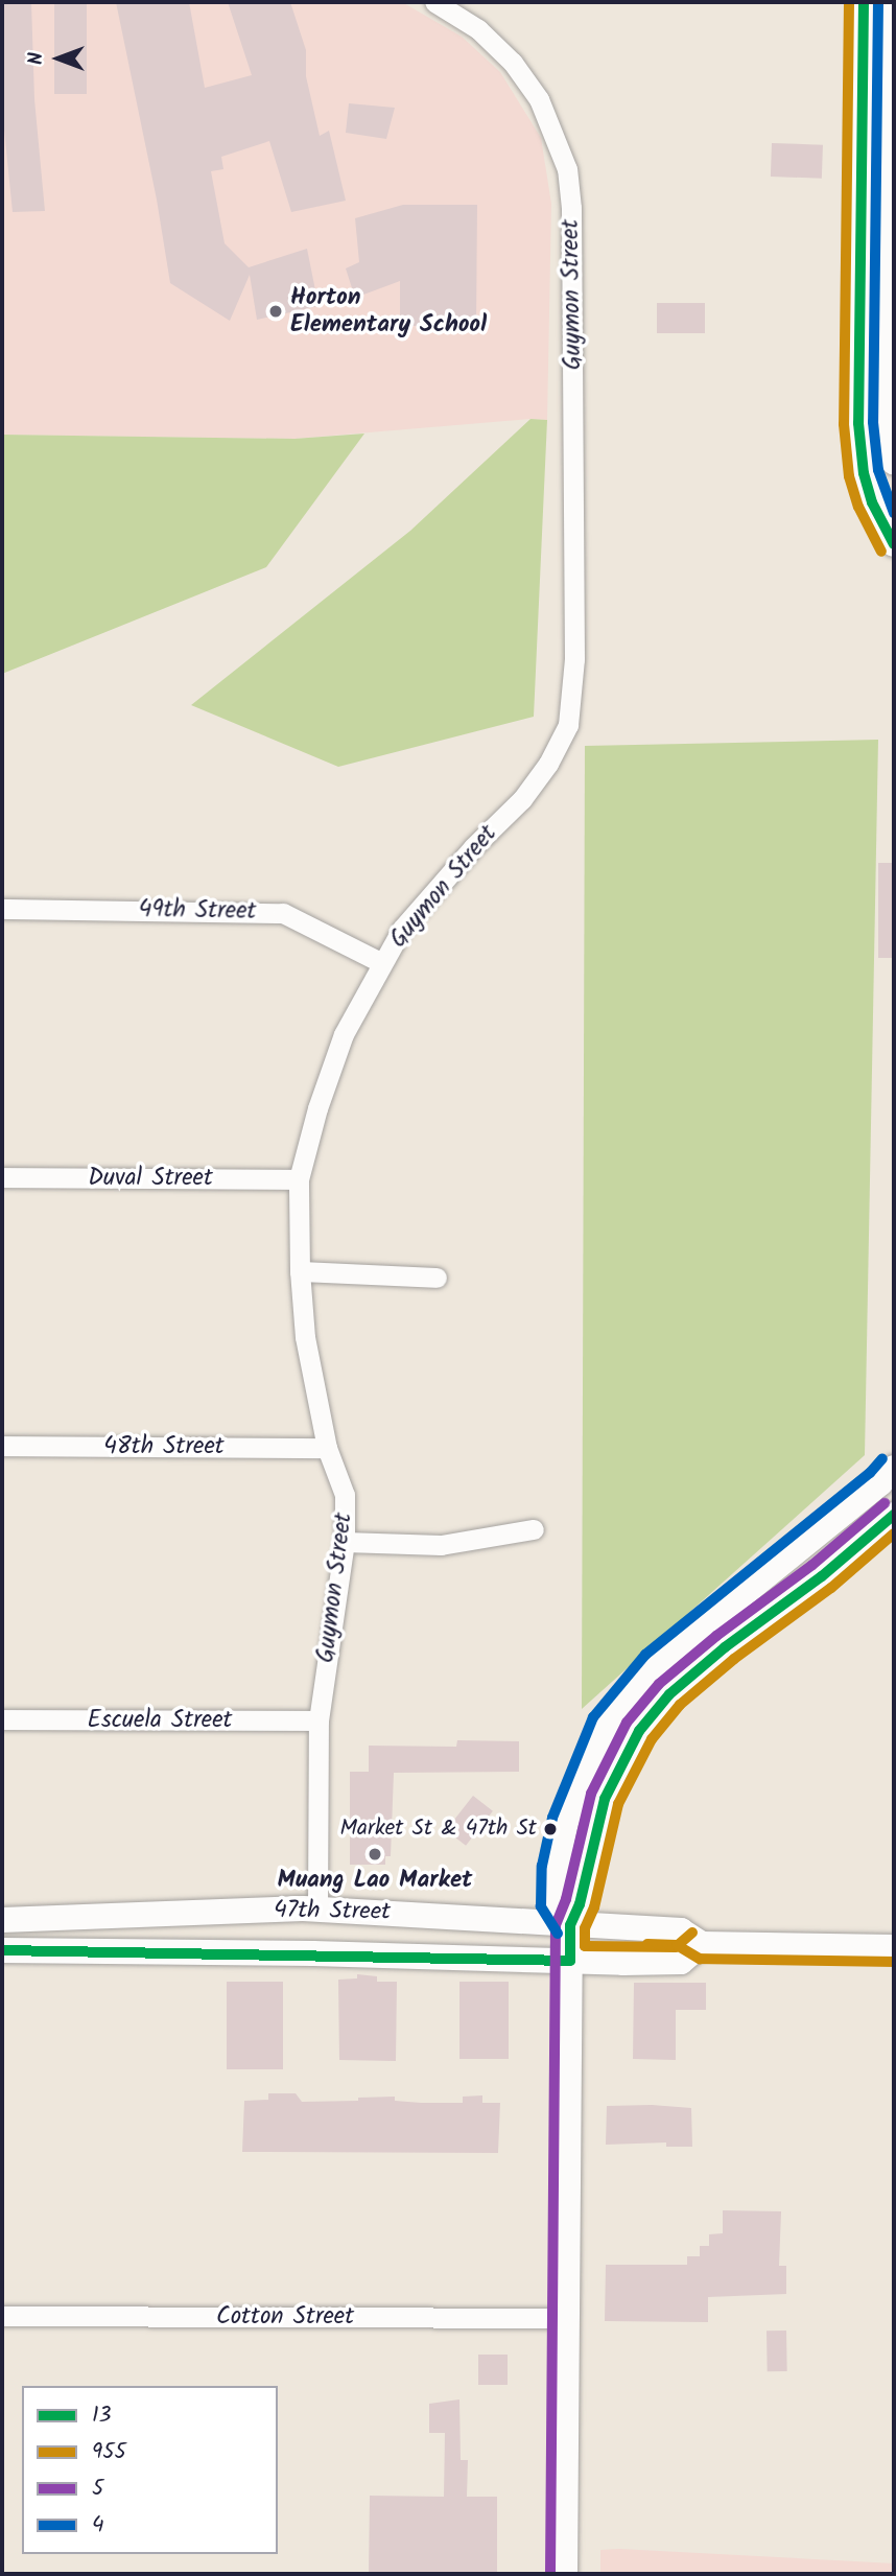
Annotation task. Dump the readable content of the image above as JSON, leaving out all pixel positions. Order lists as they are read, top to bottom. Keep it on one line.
{"streets":{"main road":["47th Street"],"street":["Guymon Street","49th Street","Duval Street","48th Street","Escuela Street","Cotton Street"]},"crossings":[["Guymon Street","49th Street"],["Guymon Street","Duval Street"],["Guymon Street","48th Street"],["Guymon Street","Escuela Street"],["Guymon Street","47th Street"]],"places":["Horton Elementary School","Market St & 47th St","Muang Lao Market"],"lines":["transit line 13","transit line 955","transit line 4","transit line 5"],"legend":["13","955","5","4"],"north":"left"}
